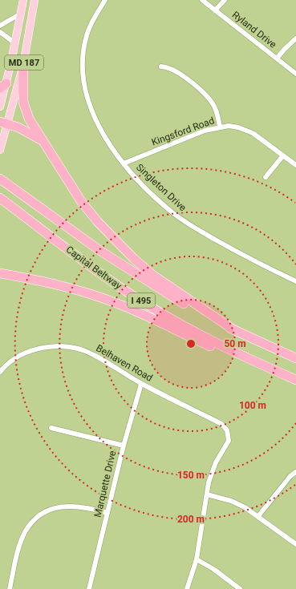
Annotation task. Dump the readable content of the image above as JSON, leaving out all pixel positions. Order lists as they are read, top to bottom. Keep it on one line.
{"streets":{"highway":["Capital Beltway","I 495"],"main road":["MD 187"],"street":["Ryland Drive","Kingsford Road","Singleton Drive","Belhaven Road","Marquette Drive"]},"crossings":[["Kingsford Road","Singleton Drive"],["Belhaven Road","Marquette Drive"]],"rings":["50 m","100 m","150 m","200 m"]}
